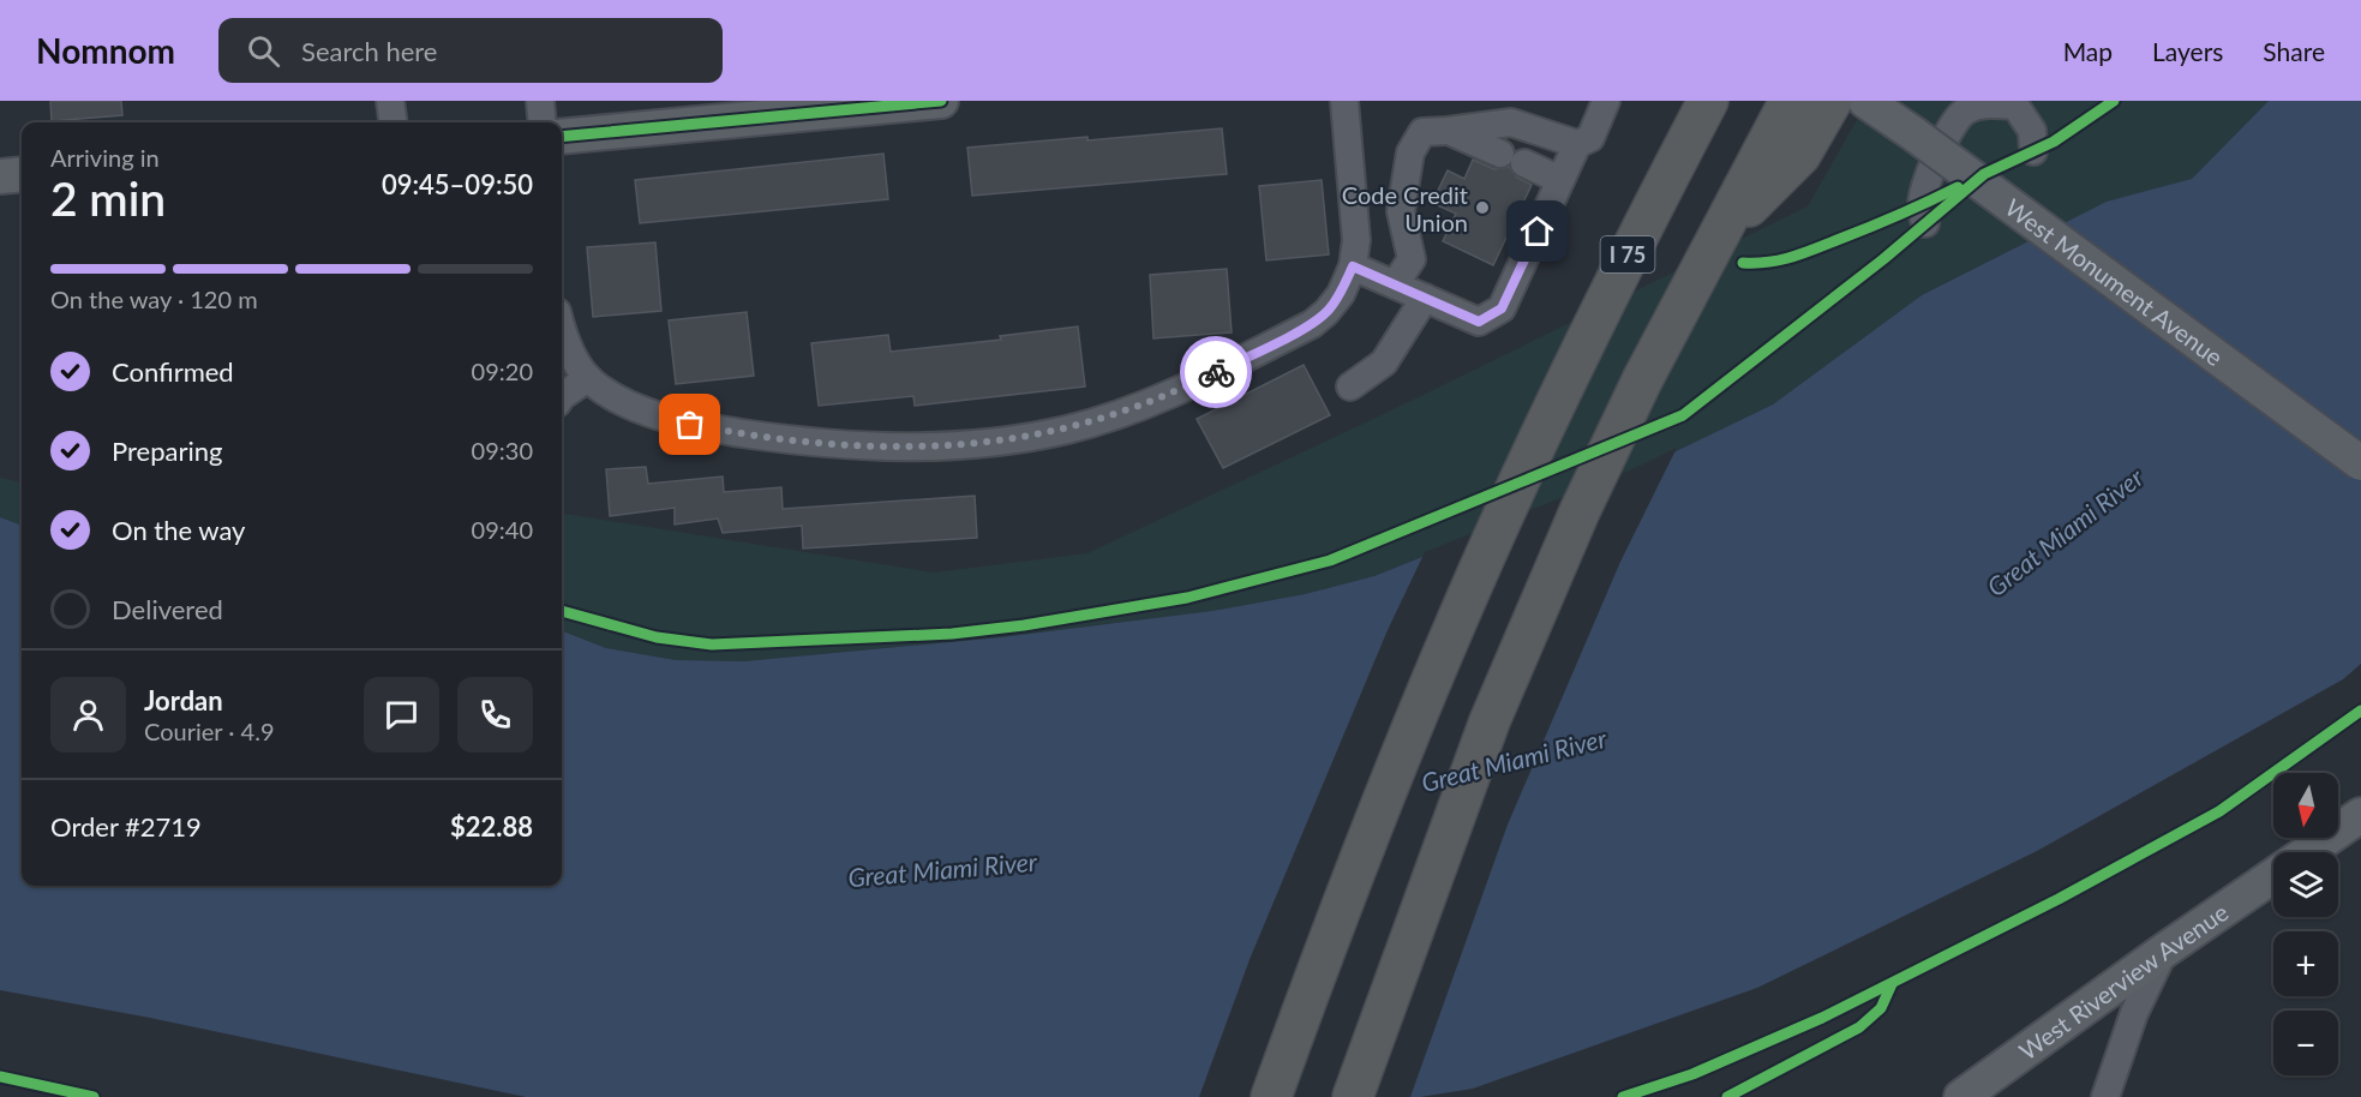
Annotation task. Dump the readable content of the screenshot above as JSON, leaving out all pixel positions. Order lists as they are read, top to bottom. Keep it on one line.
{"streets":{"highway":["I 75"],"main road":["West Monument Avenue","West Riverview Avenue"]},"water":["Great Miami River"],"places":["Code Credit Union"],"north":"bottom","page":{"header":"Nomnom","search":"Search here","nav":["Map","Layers","Share"],"heading":["2 min","Arriving in","09:45–09:50"],"panel":["Jordan","Courier · 4.9","Order #2719","$22.88"],"bar":"On the way · 120 m","list":[["Confirmed","09:20"],["Preparing","09:30"],["On the way","09:40"],"Delivered"],"map_buttons":["+","−"]}}
